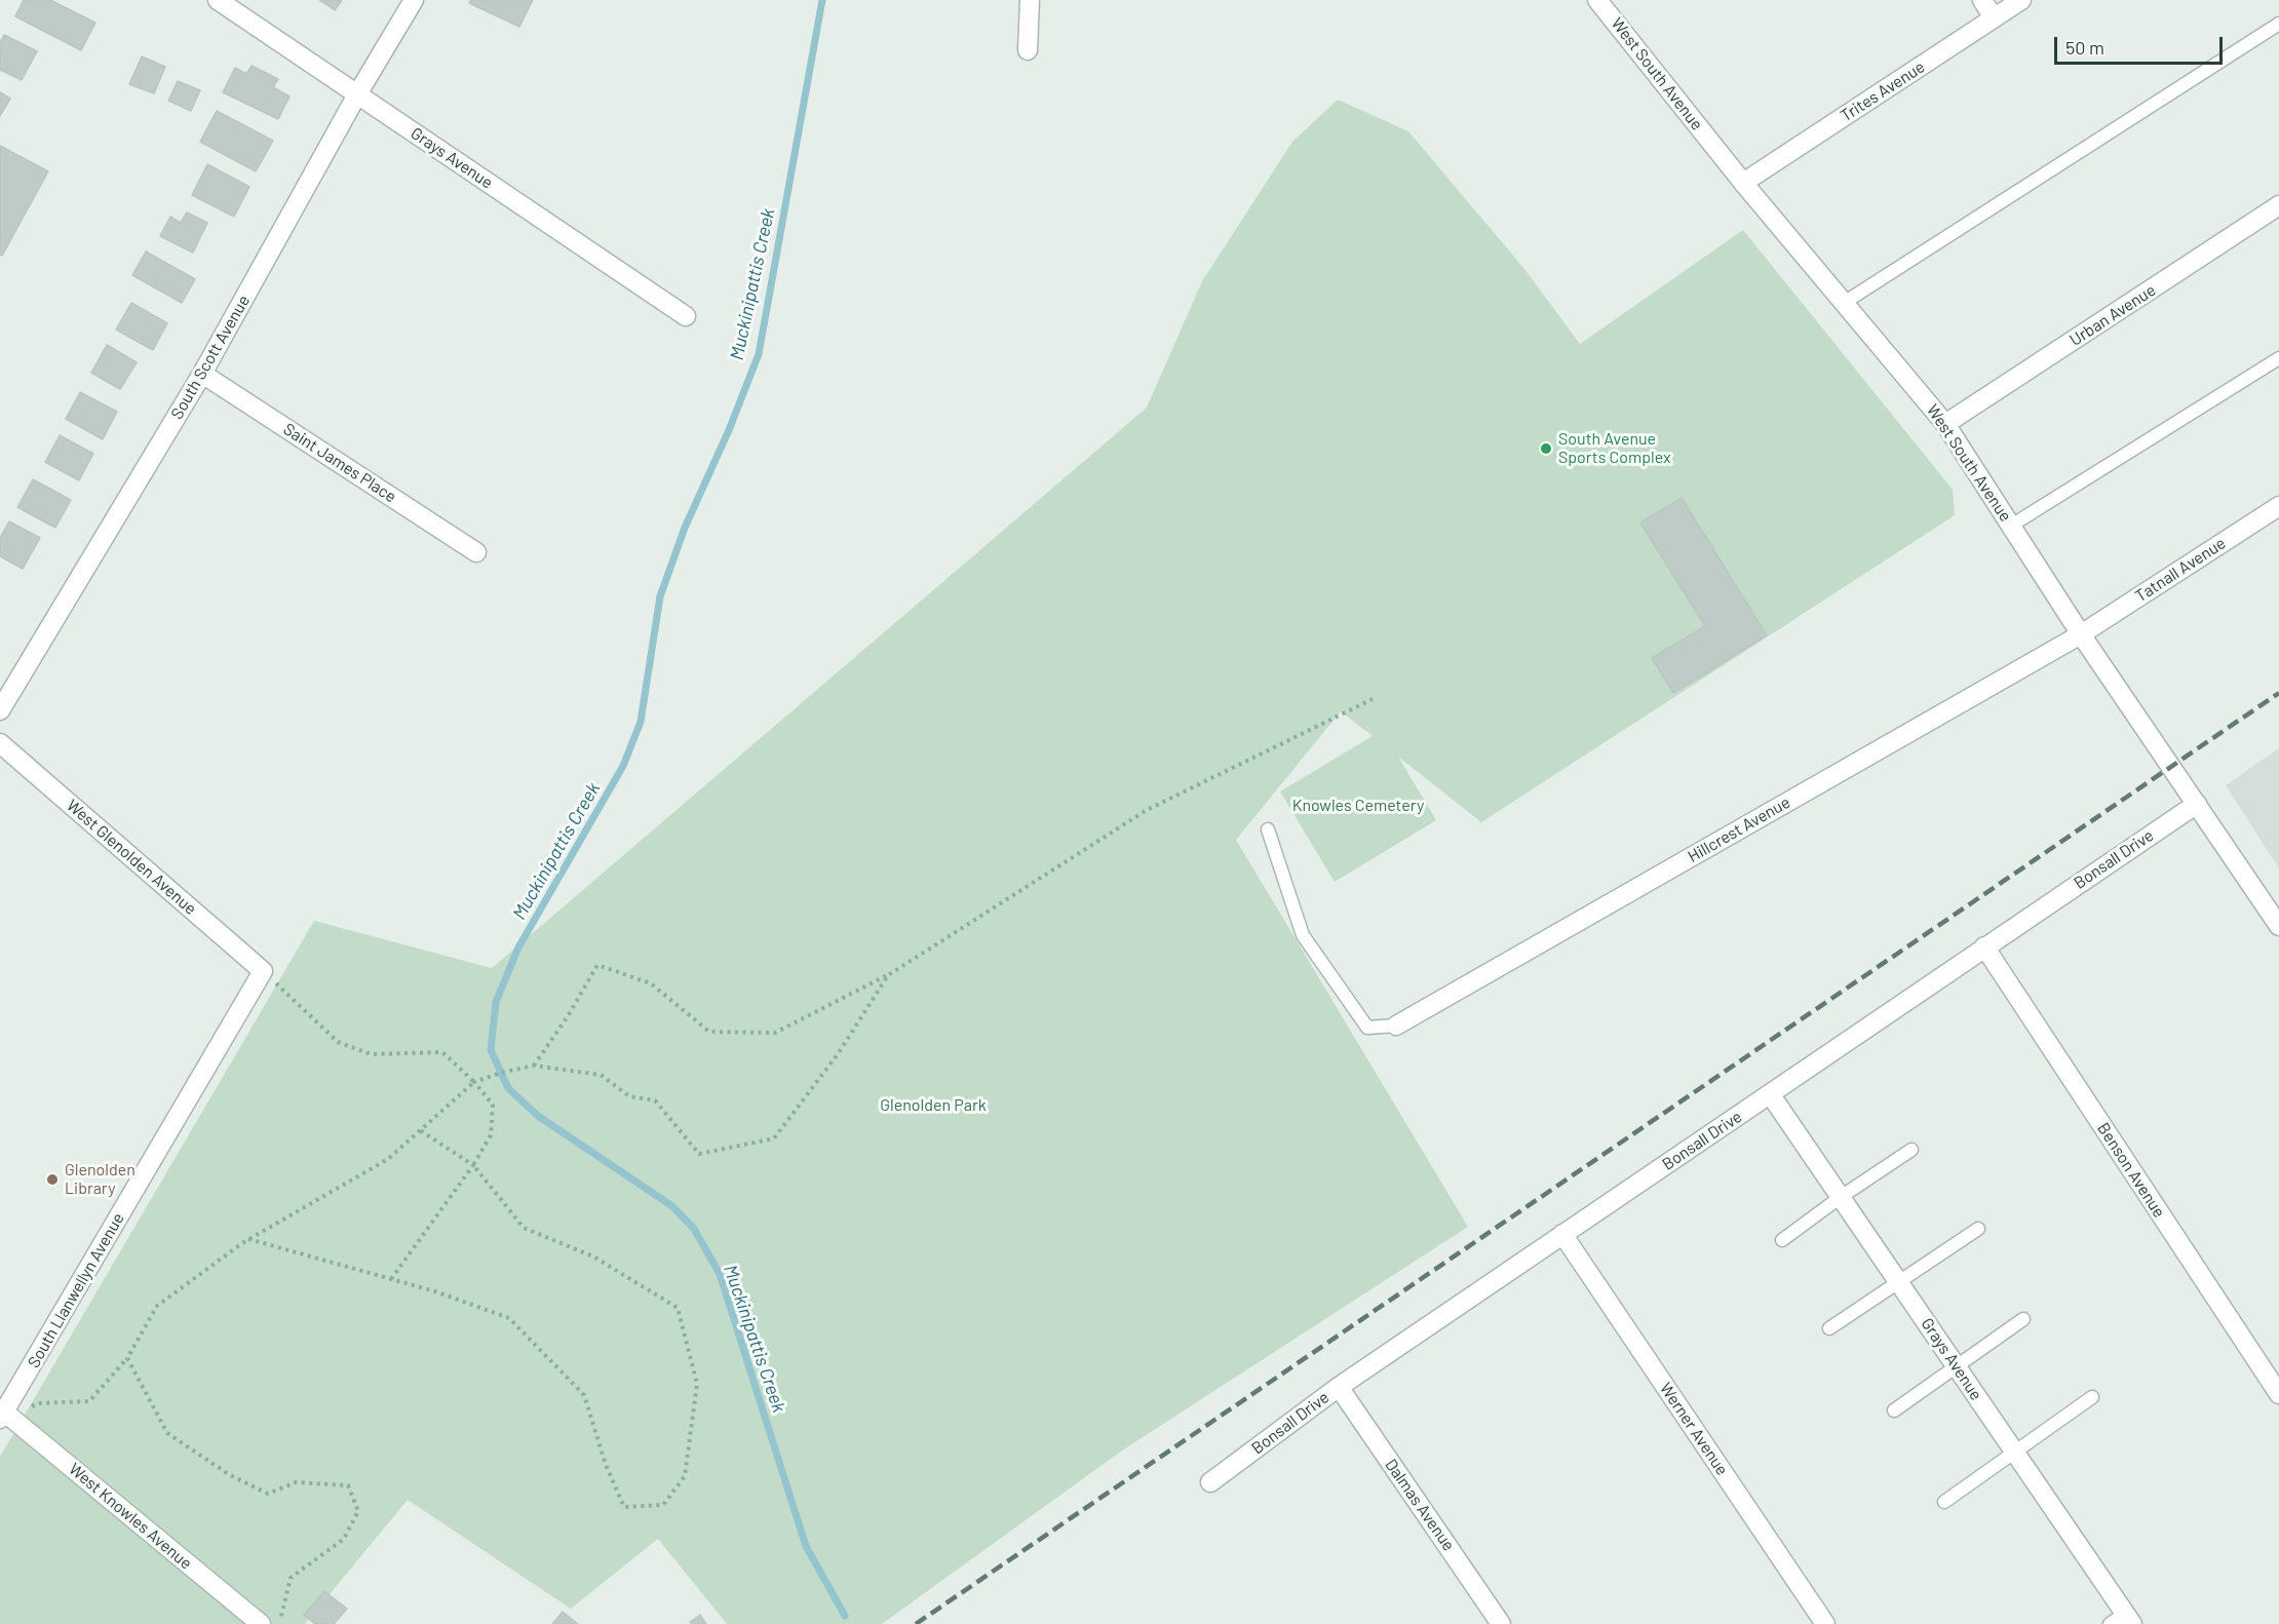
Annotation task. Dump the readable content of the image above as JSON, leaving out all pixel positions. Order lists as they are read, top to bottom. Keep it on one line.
{"streets":{"street":["West South Avenue","Trites Avenue","Grays Avenue","Urban Avenue","South Scott Avenue","Saint James Place","Tatnall Avenue","Hillcrest Avenue","West Glenolden Avenue","Bonsall Drive","Benson Avenue","South Llanwellyn Avenue","Werner Avenue","Dalmas Avenue","West Knowles Avenue"]},"crossings":[["West South Avenue","Trites Avenue"],["West South Avenue","Urban Avenue"],["West South Avenue","Tatnall Avenue"],["West South Avenue","Hillcrest Avenue"],["West South Avenue","Bonsall Drive"],["Grays Avenue","South Scott Avenue"],["Grays Avenue","Bonsall Drive"],["South Scott Avenue","Saint James Place"],["Tatnall Avenue","Hillcrest Avenue"],["West Glenolden Avenue","South Llanwellyn Avenue"],["Bonsall Drive","Benson Avenue"],["Bonsall Drive","Werner Avenue"],["Bonsall Drive","Dalmas Avenue"],["South Llanwellyn Avenue","West Knowles Avenue"]],"water":["Muckinipattis Creek"],"parks":["Knowles Cemetery","Glenolden Park"],"places":["South Avenue Sports Complex","Glenolden Library"],"scale_bar":"50 m"}
